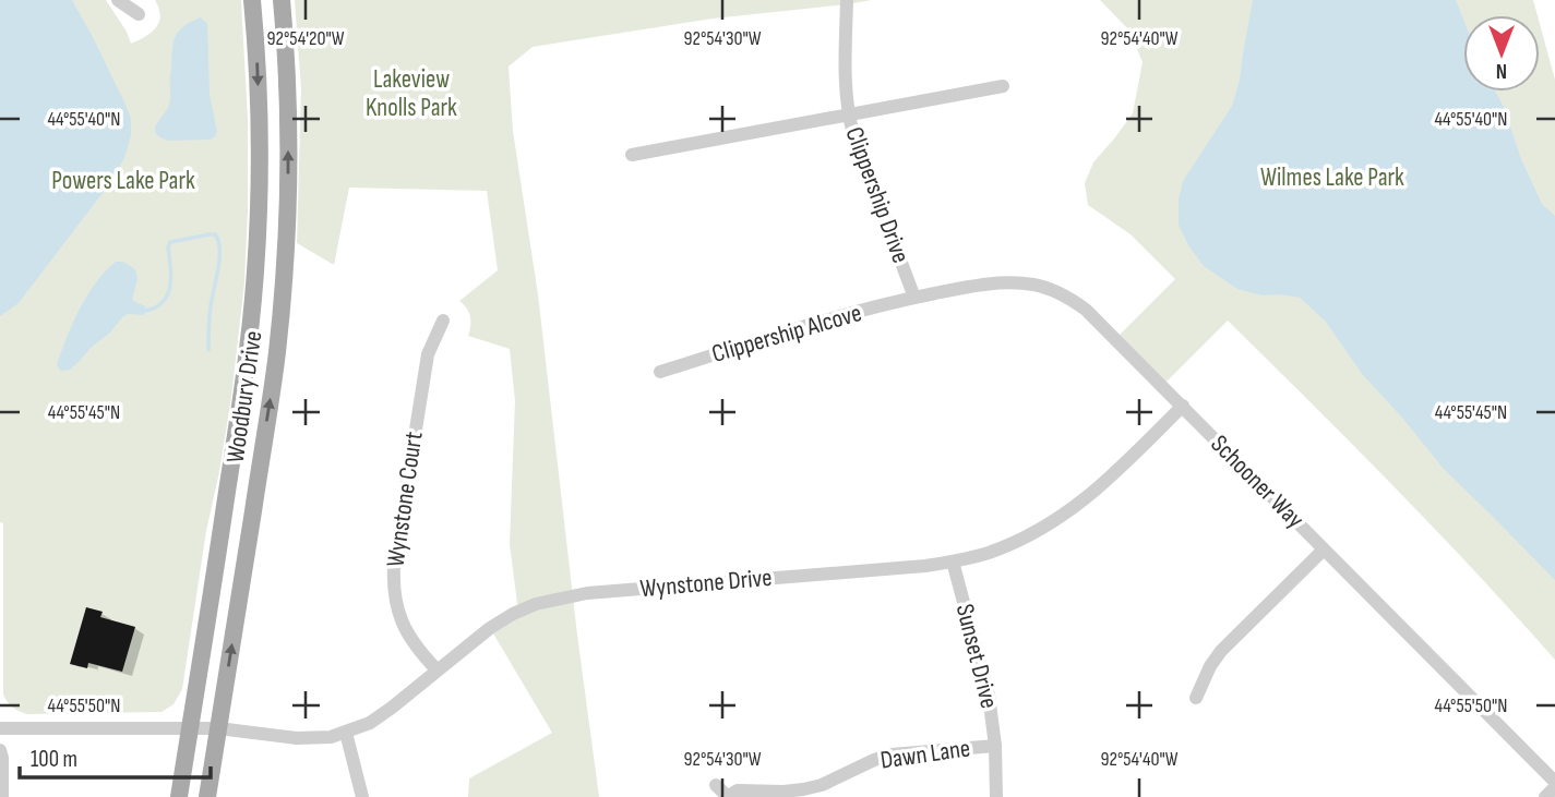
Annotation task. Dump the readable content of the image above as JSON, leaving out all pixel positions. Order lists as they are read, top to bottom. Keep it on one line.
{"streets":{"main road":["Woodbury Drive"],"street":["Clippership Drive","Clippership Alcove","Schooner Way","Wynstone Court","Wynstone Drive","Sunset Drive","Dawn Lane"]},"crossings":[["Clippership Drive","Clippership Alcove"],["Clippership Drive","Schooner Way"],["Clippership Alcove","Schooner Way"],["Woodbury Drive","Wynstone Drive"],["Schooner Way","Wynstone Drive"],["Wynstone Court","Wynstone Drive"],["Wynstone Drive","Sunset Drive"],["Sunset Drive","Dawn Lane"]],"parks":["Lakeview Knolls Park","Wilmes Lake Park","Powers Lake Park"],"scale_bar":"100 m","north":"bottom","coordinates":["92°54'20\"W","92°54'30\"W","92°54'40\"W","44°55'40\"N","44°55'45\"N","44°55'50\"N"]}
